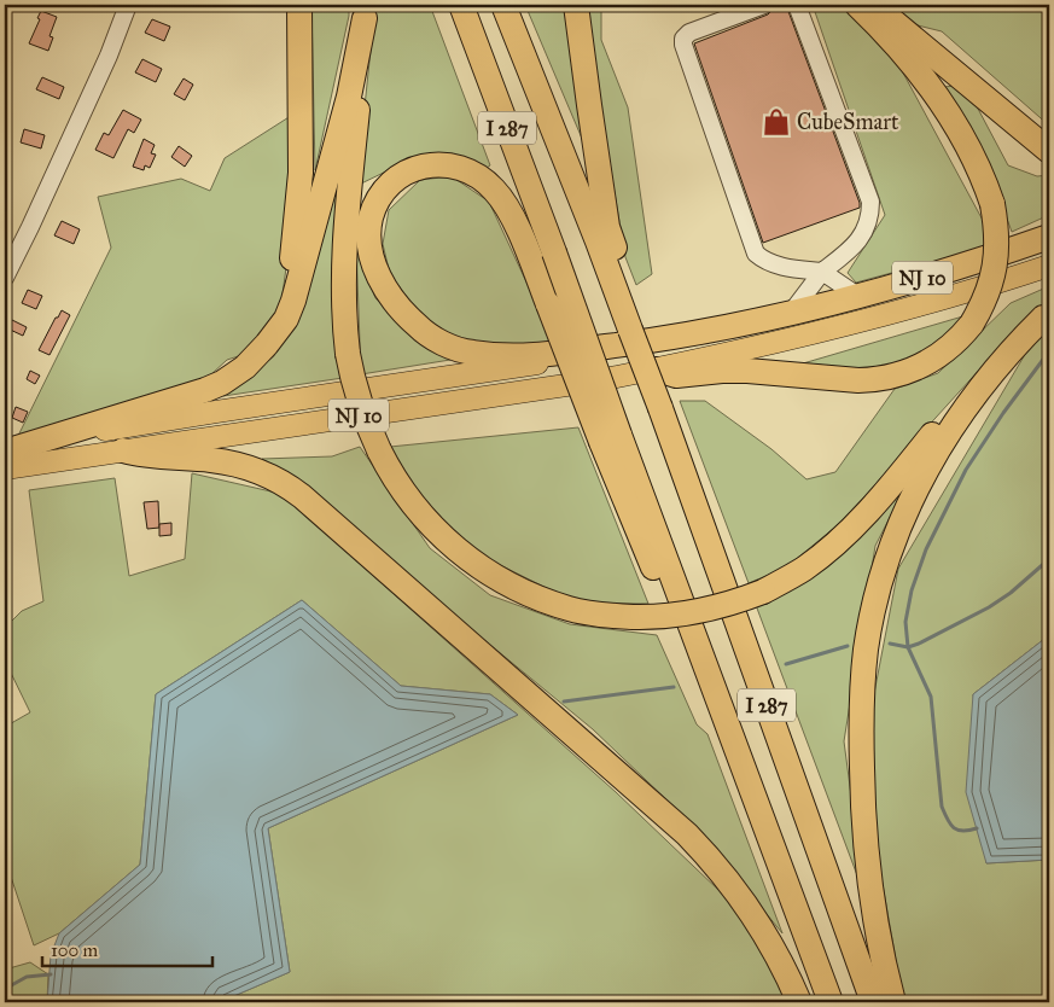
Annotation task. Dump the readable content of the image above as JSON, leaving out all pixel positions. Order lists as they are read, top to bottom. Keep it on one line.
{"streets":{"highway":["I 287","NJ 10"]},"places":{"shop":["CubeSmart"]},"scale_bar":"100 m"}
